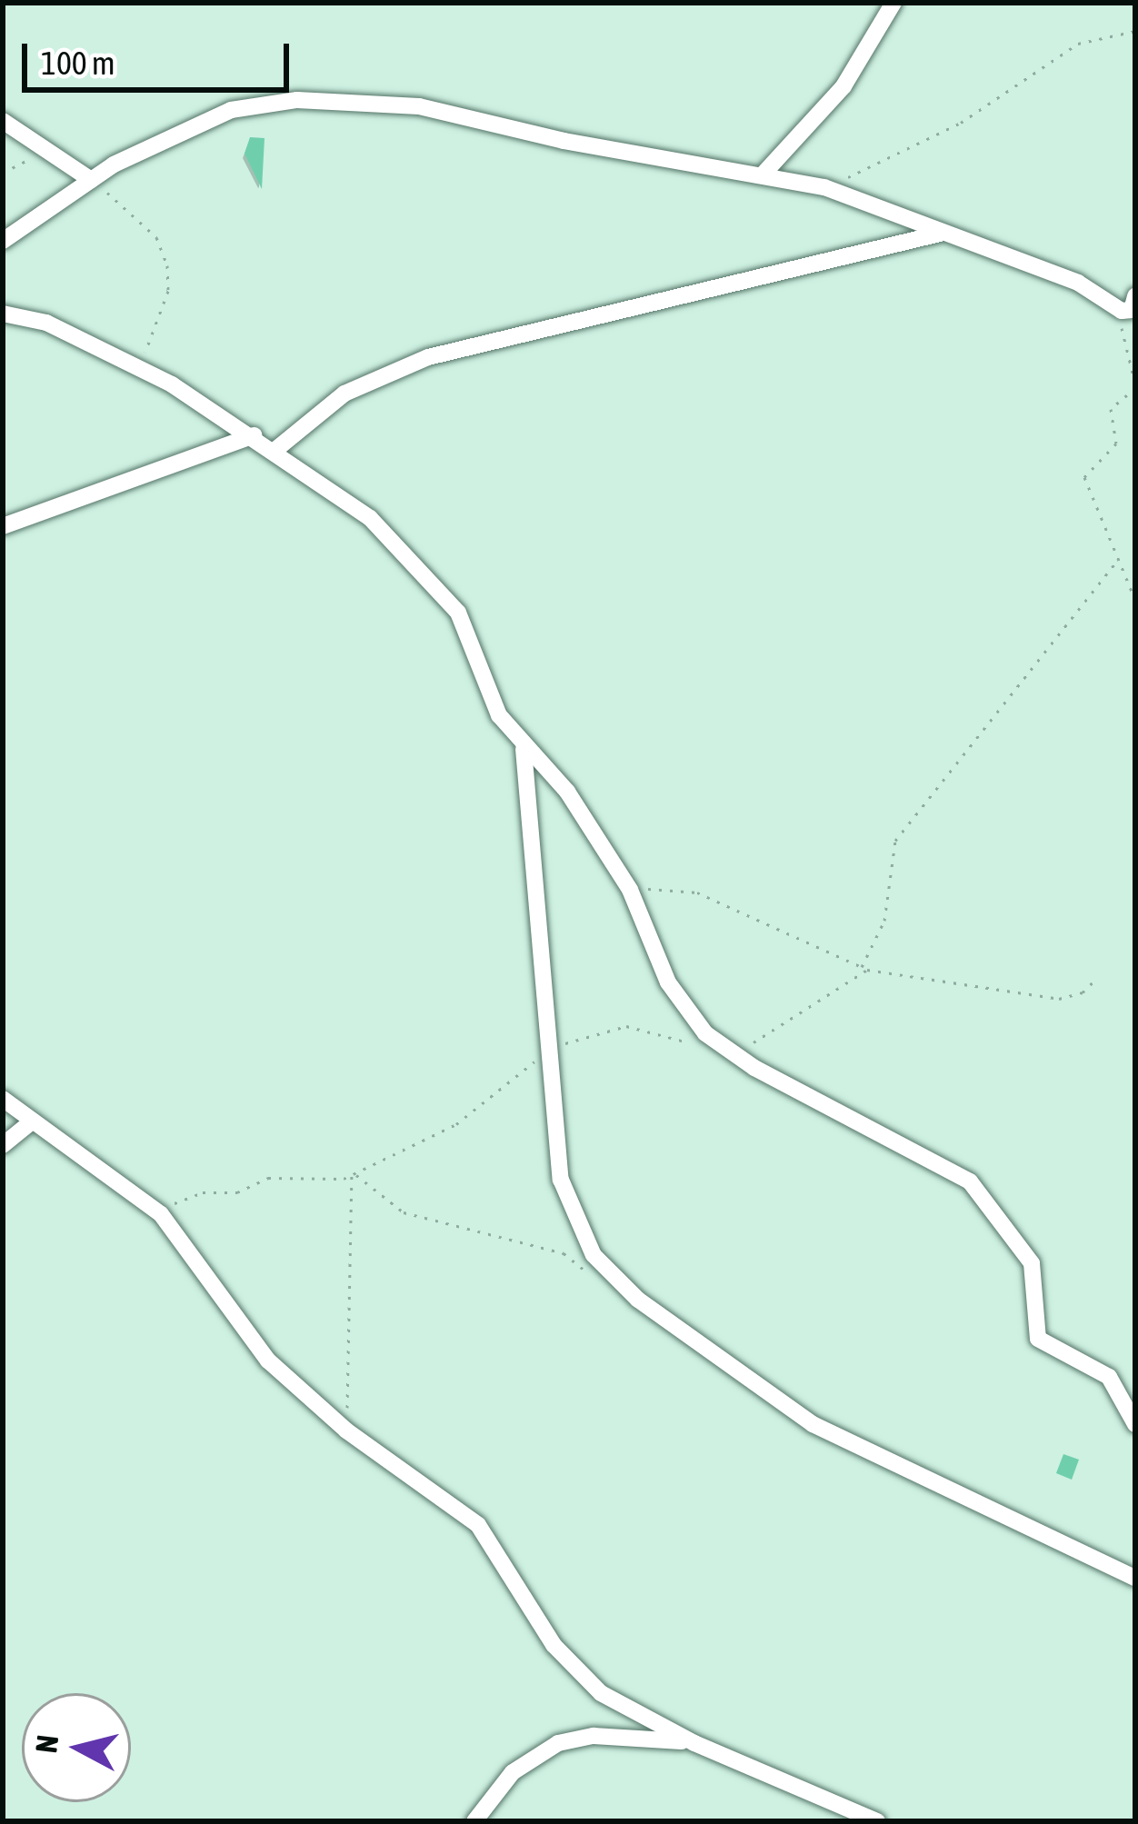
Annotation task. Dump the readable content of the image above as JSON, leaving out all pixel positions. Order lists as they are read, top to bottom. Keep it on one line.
{"scale_bar":"100 m","north":"left"}
